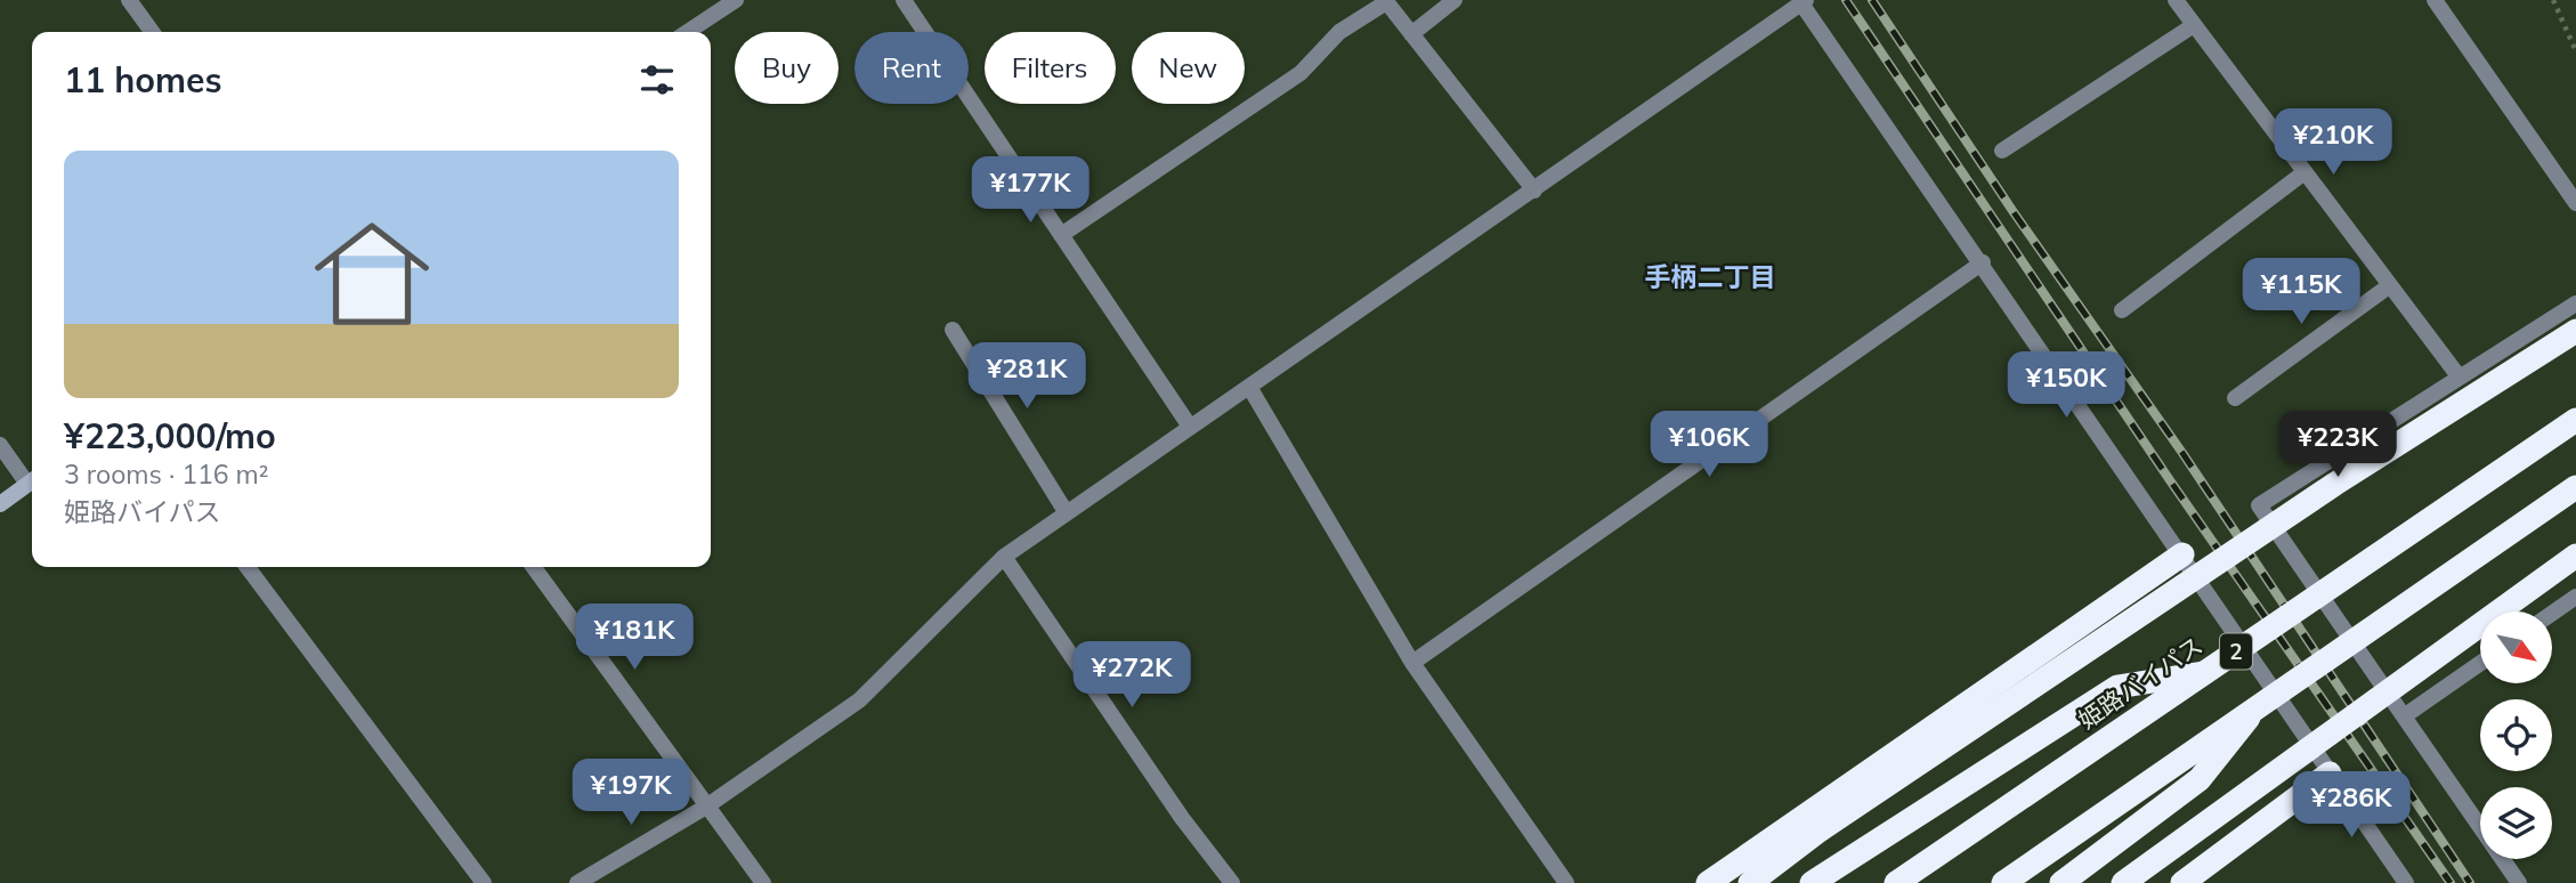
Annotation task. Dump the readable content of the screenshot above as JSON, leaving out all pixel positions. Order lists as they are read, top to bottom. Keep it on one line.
{"streets":{"highway":["2","姫路バイパス"]},"districts":["手柄二丁目"],"north":"bottom right","page":{"chip":["Buy","Rent","Filters","New"],"heading":"11 homes","price":["¥210K","¥177K","¥115K","¥281K","¥150K","¥106K","¥223K","¥181K","¥272K","¥197K","¥286K"],"list":[{"name":"¥223,000/mo","note":"3 rooms · 116 m² · 姫路バイパス"}]}}
